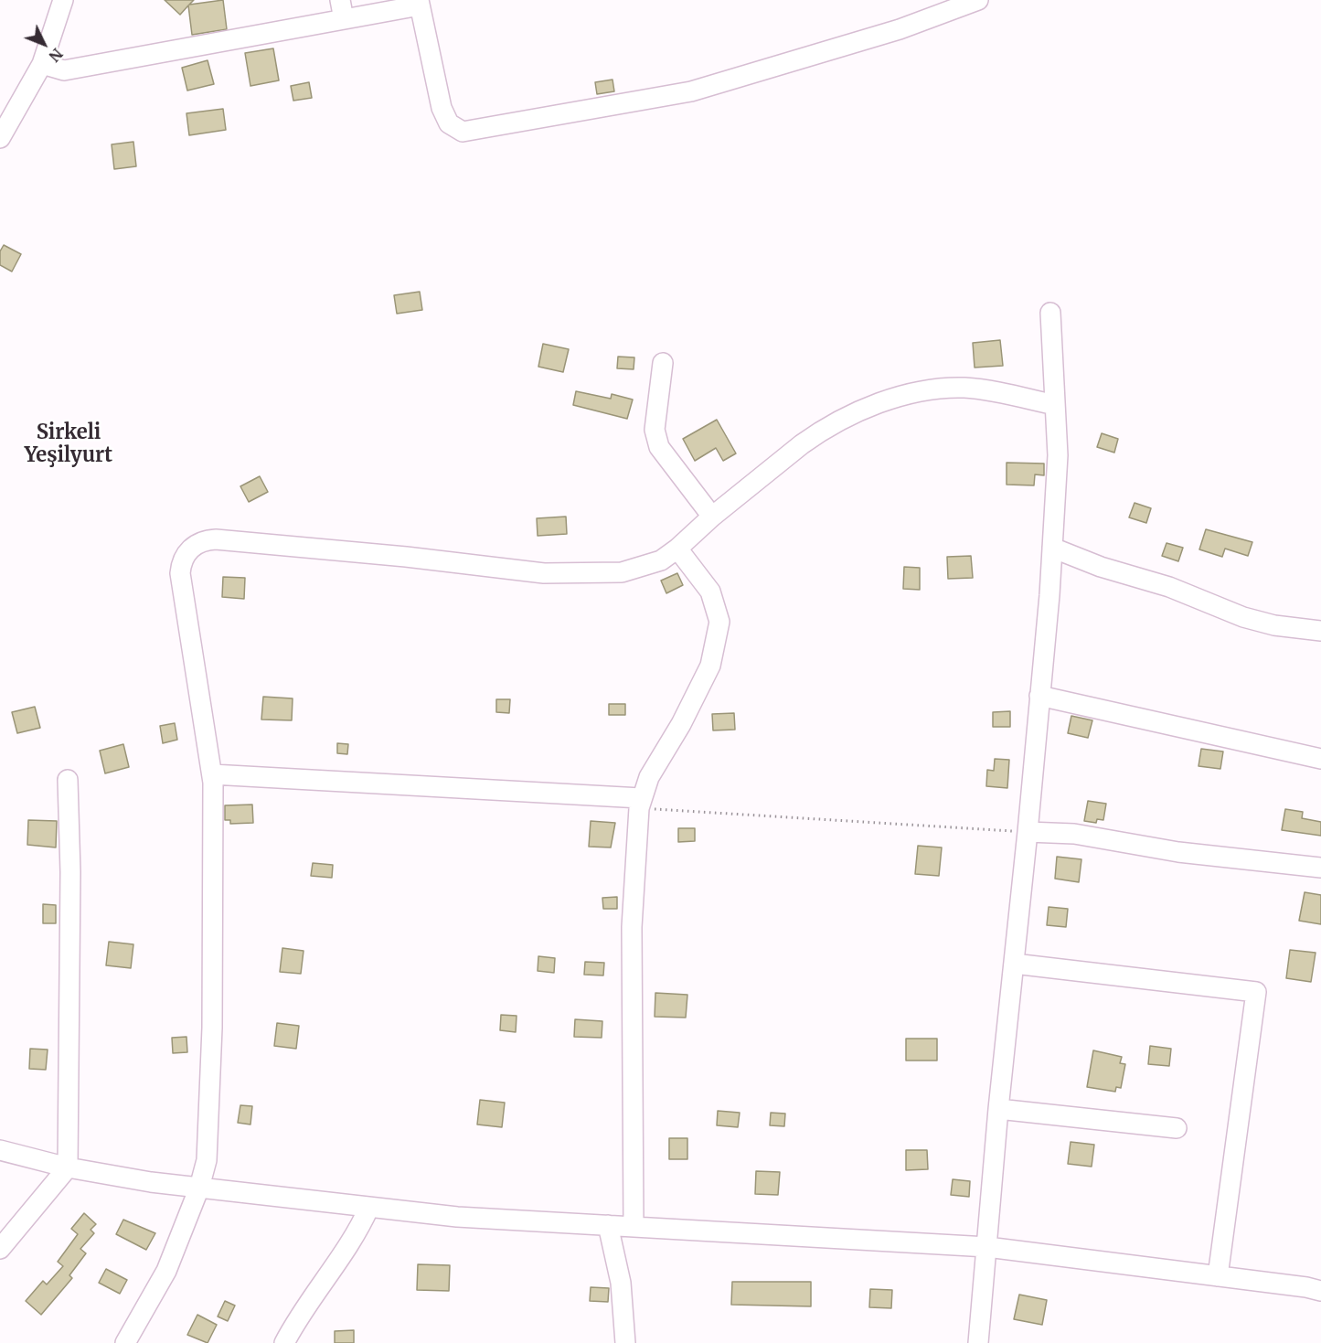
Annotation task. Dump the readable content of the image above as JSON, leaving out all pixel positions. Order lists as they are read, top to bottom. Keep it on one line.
{"districts":["Sirkeli Yeşilyurt"],"north":"bottom right"}
